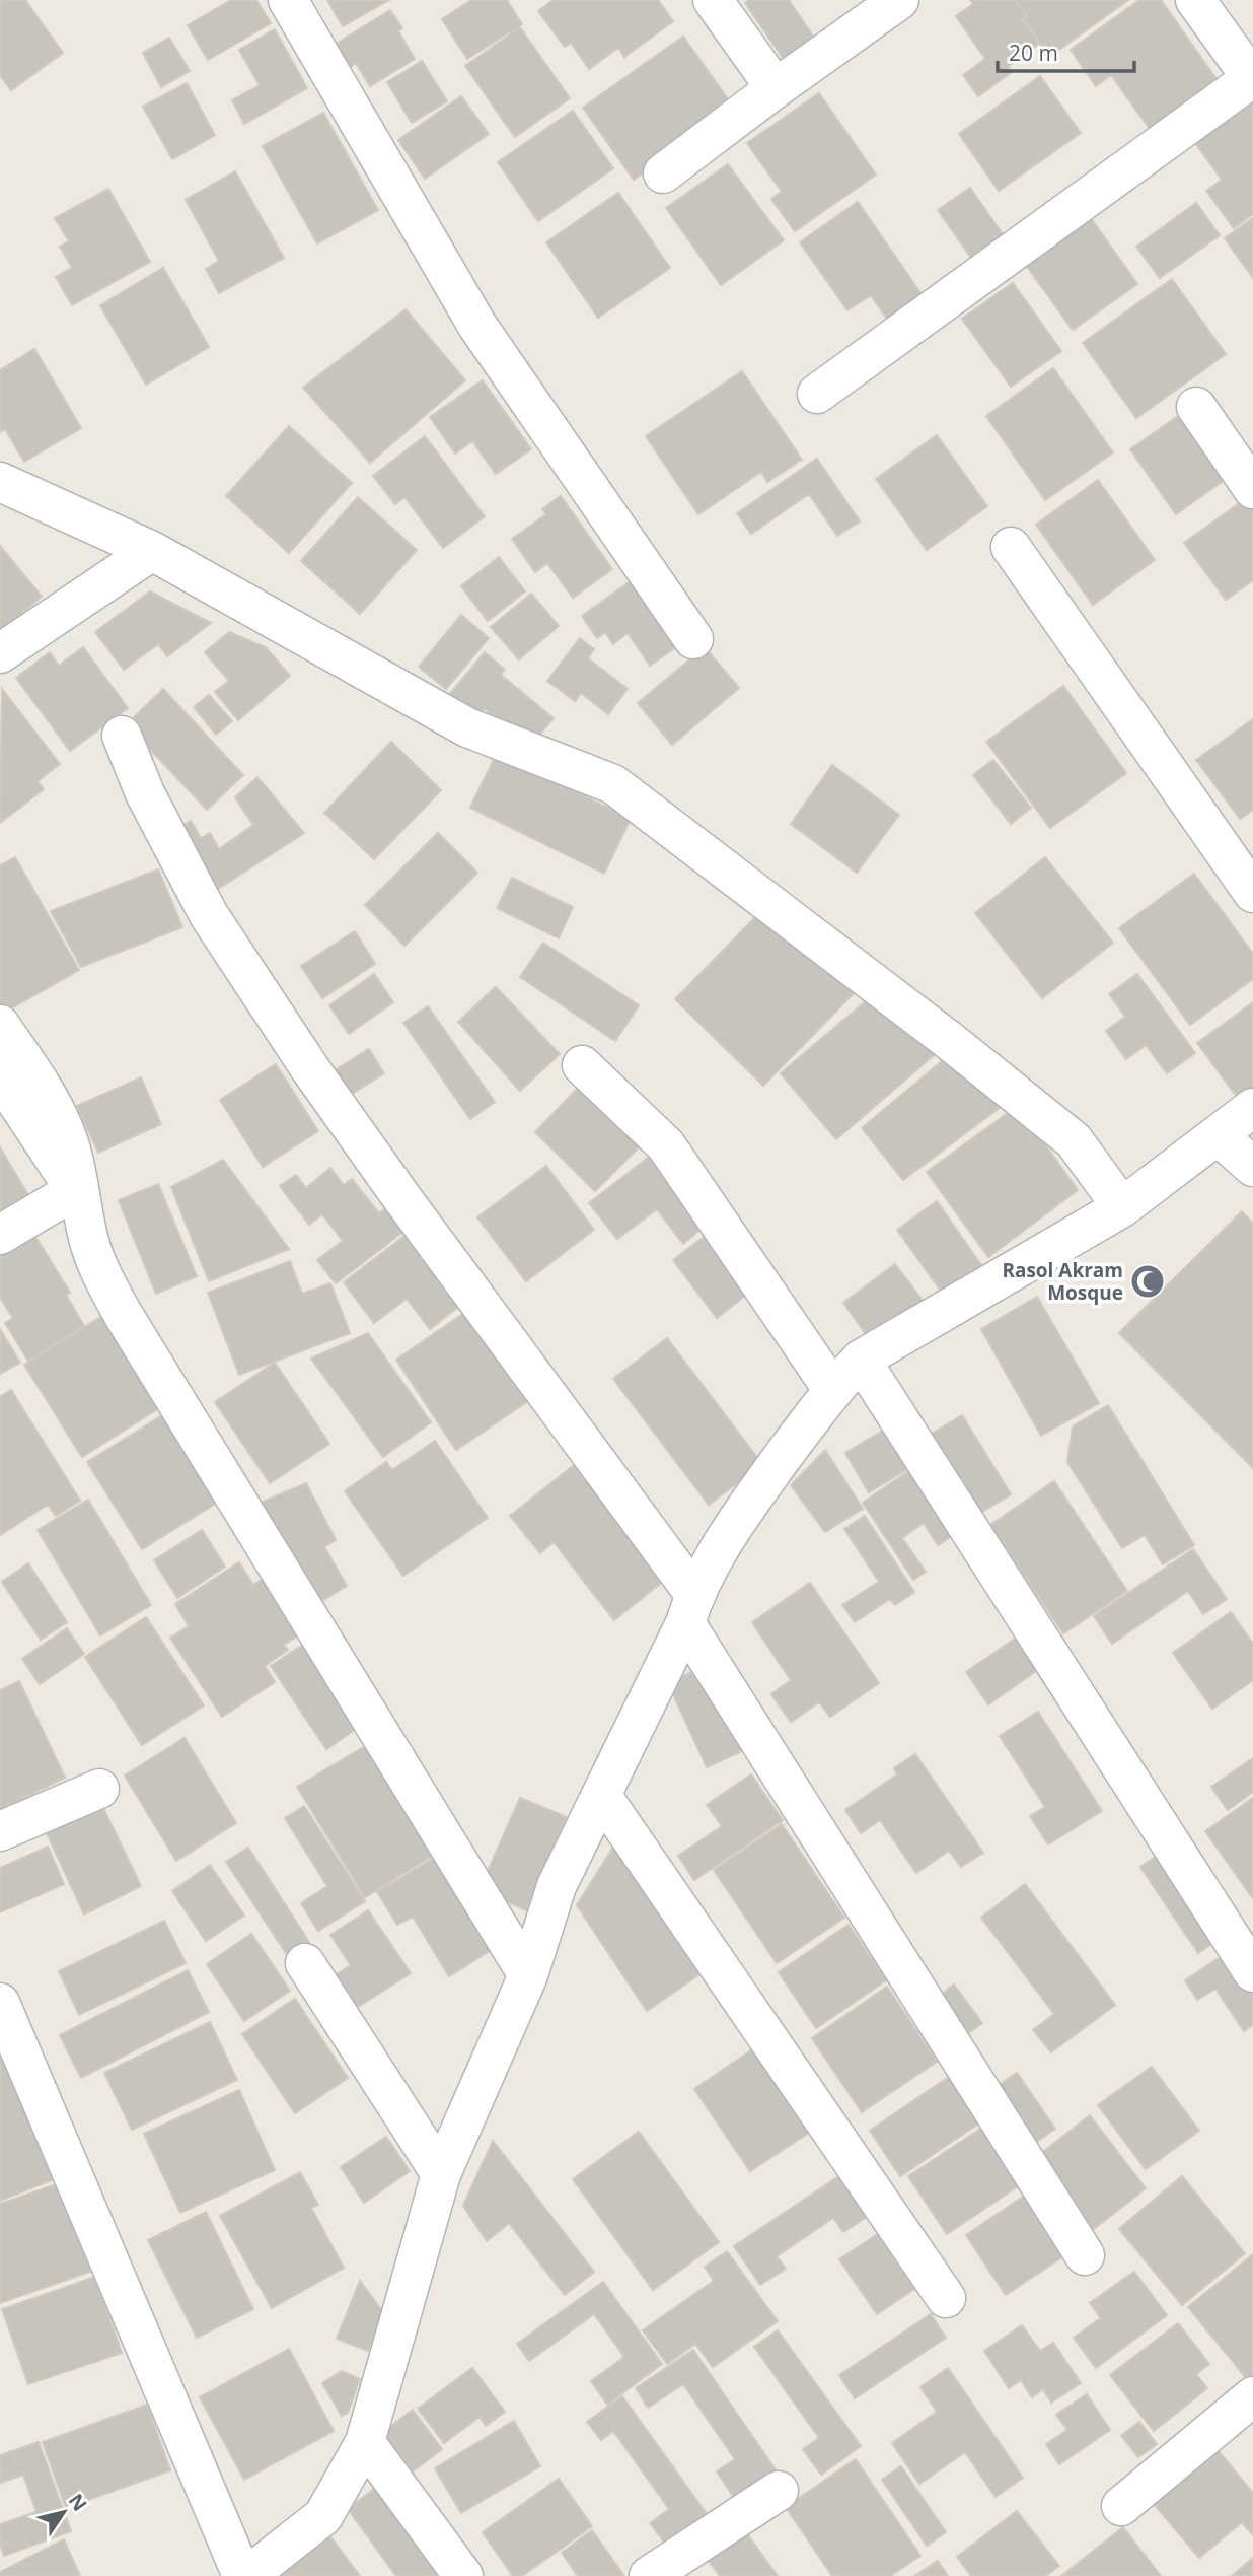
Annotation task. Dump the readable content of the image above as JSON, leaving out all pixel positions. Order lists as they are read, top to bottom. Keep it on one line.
{"places":{"mosque":["Rasol Akram Mosque"]},"scale_bar":"20 m","north":"top right"}
